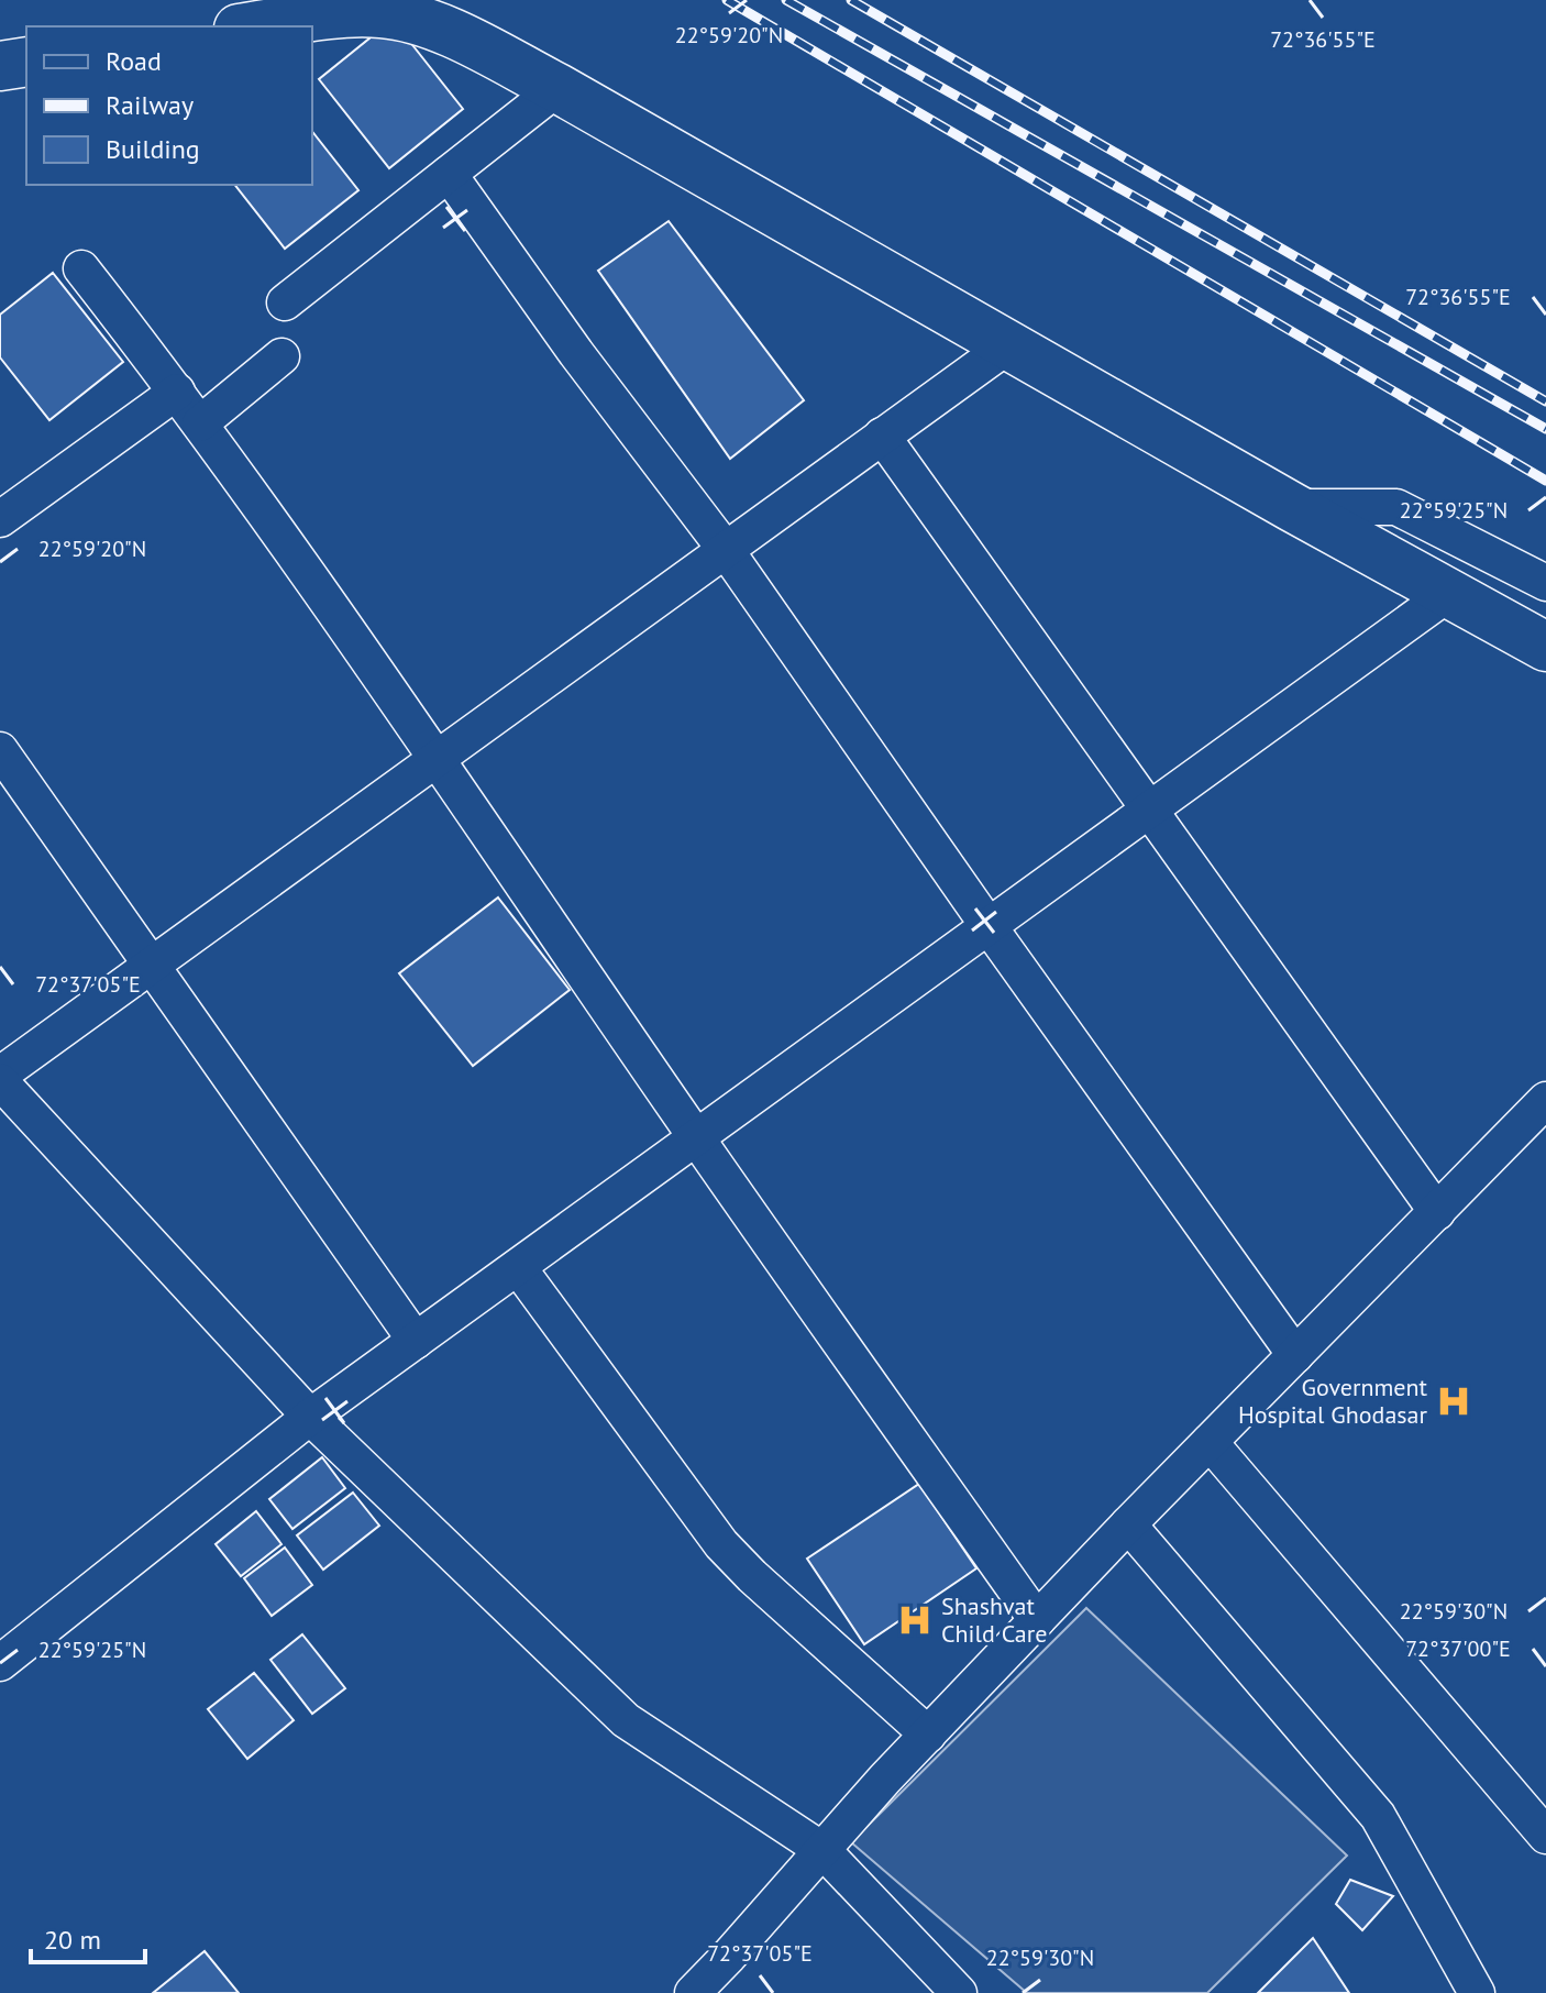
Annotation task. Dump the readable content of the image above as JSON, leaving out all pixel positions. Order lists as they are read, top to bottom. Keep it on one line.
{"places":{"hospital":["Government Hospital Ghodasar","Shashvat Child Care"]},"legend":["Road","Railway","Building"],"scale_bar":"20 m","coordinates":["22°59'20\"N","72°36'55\"E","22°59'25\"N","72°37'05\"E","22°59'30\"N","72°37'00\"E"]}
